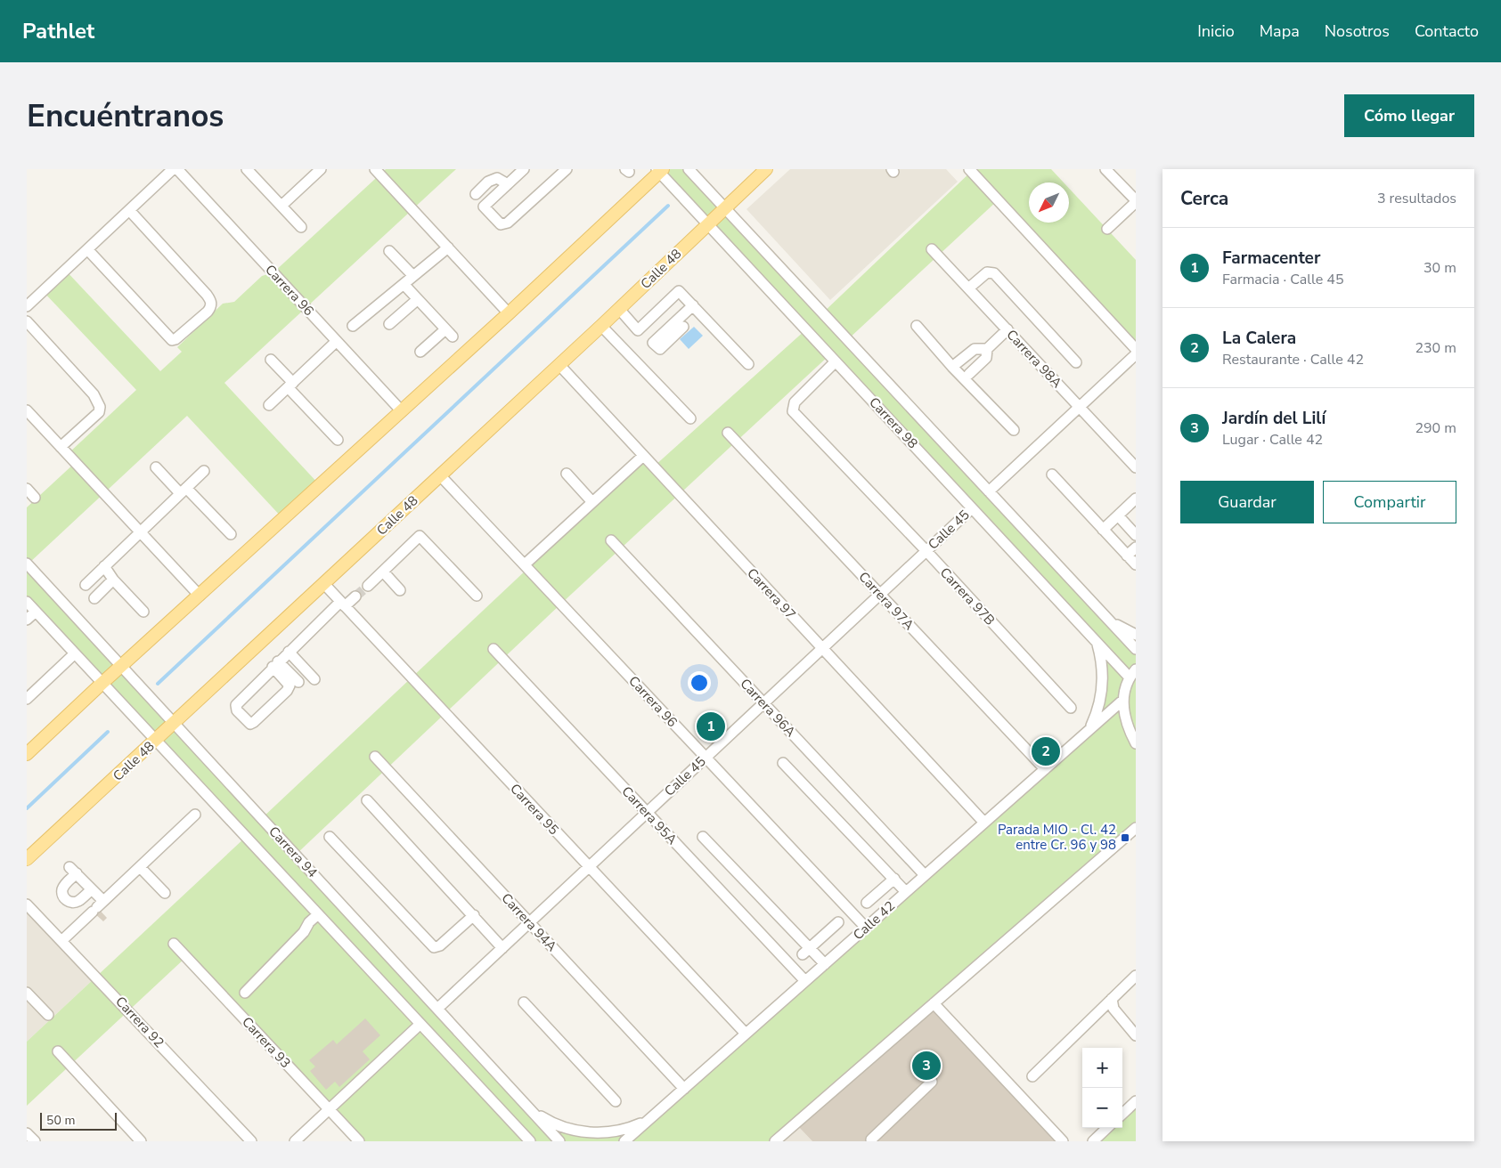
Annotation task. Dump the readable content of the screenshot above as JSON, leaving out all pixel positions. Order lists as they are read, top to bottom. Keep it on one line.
{"streets":{"main road":["Calle 48"],"street":["Carrera 96","Carrera 98A","Carrera 98","Calle 45","Carrera 97","Carrera 97B","Carrera 97A","Carrera 96A","Carrera 95","Carrera 95A","Carrera 94","Calle 42","Carrera 94A","Carrera 92","Carrera 93"]},"crossings":[["Calle 48","Carrera 96"],["Calle 48","Carrera 98"],["Calle 48","Carrera 97"],["Calle 48","Carrera 95"],["Calle 48","Carrera 94"],["Carrera 96","Calle 45"],["Carrera 96","Calle 42"],["Carrera 98","Calle 45"],["Carrera 98","Carrera 97B"],["Calle 45","Carrera 97"],["Calle 45","Carrera 97B"],["Calle 45","Carrera 97A"],["Calle 45","Carrera 96A"],["Calle 45","Carrera 95"],["Calle 45","Carrera 95A"],["Calle 45","Carrera 94"],["Calle 45","Carrera 94A"],["Carrera 97","Calle 42"],["Carrera 97A","Calle 42"],["Carrera 96A","Calle 42"],["Carrera 95","Calle 42"],["Carrera 95A","Calle 42"],["Calle 42","Carrera 94A"]],"places":{"transit":["Parada MIO - Cl. 42 entre Cr. 96 y 98"]},"scale_bar":"50 m","north":"bottom left","page":{"header":"Pathlet","nav":["Inicio","Mapa","Nosotros","Contacto"],"buttons":["Cómo llegar",["Guardar","Compartir"]],"title":"Encuéntranos","heading":["Cerca","3 resultados"],"list":[{"mark":"1","name":"Farmacenter","note":"Farmacia · Calle 45","value":"30 m"},{"mark":"2","name":"La Calera","note":"Restaurante · Calle 42","value":"230 m"},{"mark":"3","name":"Jardín del Lilí","note":"Lugar · Calle 42","value":"290 m"}],"pins":["1","2","3"],"map_buttons":["+","−"],"scale":"50 m"}}
